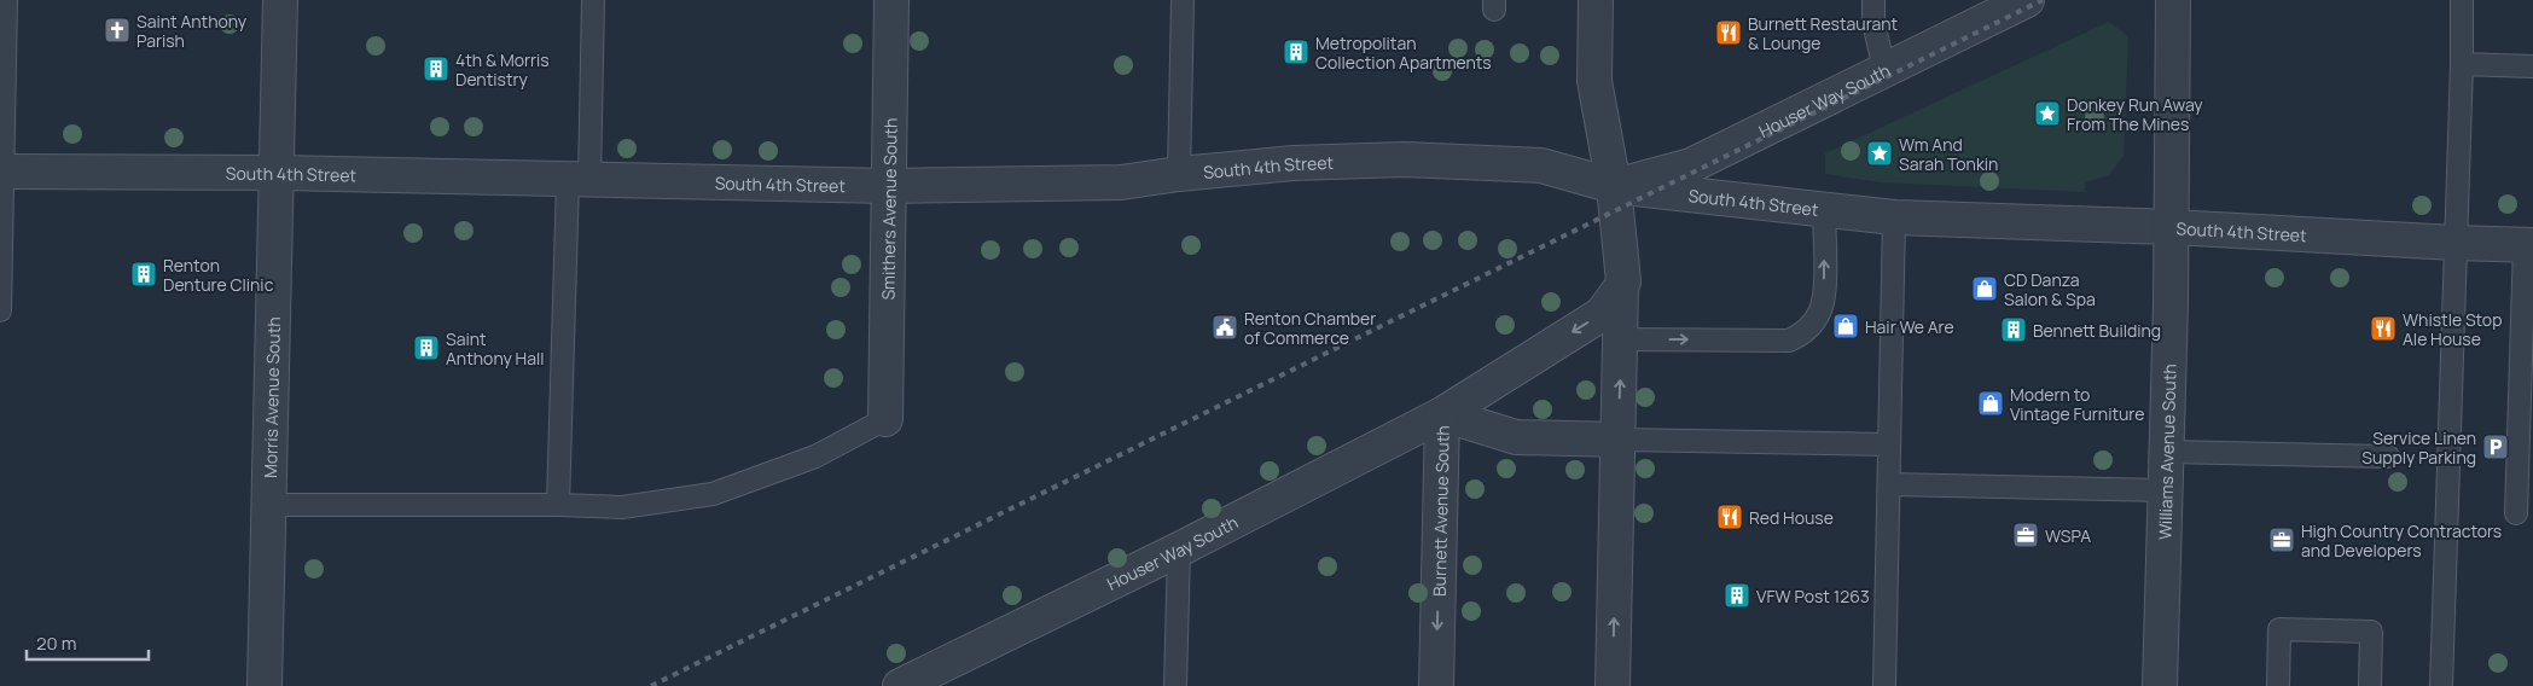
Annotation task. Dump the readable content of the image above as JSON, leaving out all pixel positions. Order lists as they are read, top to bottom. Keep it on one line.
{"streets":{"street":["Houser Way South","South 4th Street","Smithers Avenue South","Morris Avenue South","Williams Avenue South","Burnett Avenue South"]},"crossings":[["Houser Way South","South 4th Street"],["Houser Way South","Burnett Avenue South"],["South 4th Street","Smithers Avenue South"],["South 4th Street","Morris Avenue South"],["South 4th Street","Williams Avenue South"]],"places":{"church":["Saint Anthony Parish"],"restaurant":["Burnett Restaurant & Lounge","Whistle Stop Ale House","Red House"],"building":["Metropolitan Collection Apartments","4th & Morris Dentistry","Renton Denture Clinic","Bennett Building","Saint Anthony Hall","VFW Post 1263"],"place":["Donkey Run Away From The Mines","Wm And Sarah Tonkin"],"shop":["CD Danza Salon & Spa","Hair We Are","Modern to Vintage Furniture"],"public building":["Renton Chamber of Commerce"],"parking":["Service Linen Supply Parking"],"office":["WSPA","High Country Contractors and Developers"]},"scale_bar":"20 m"}
